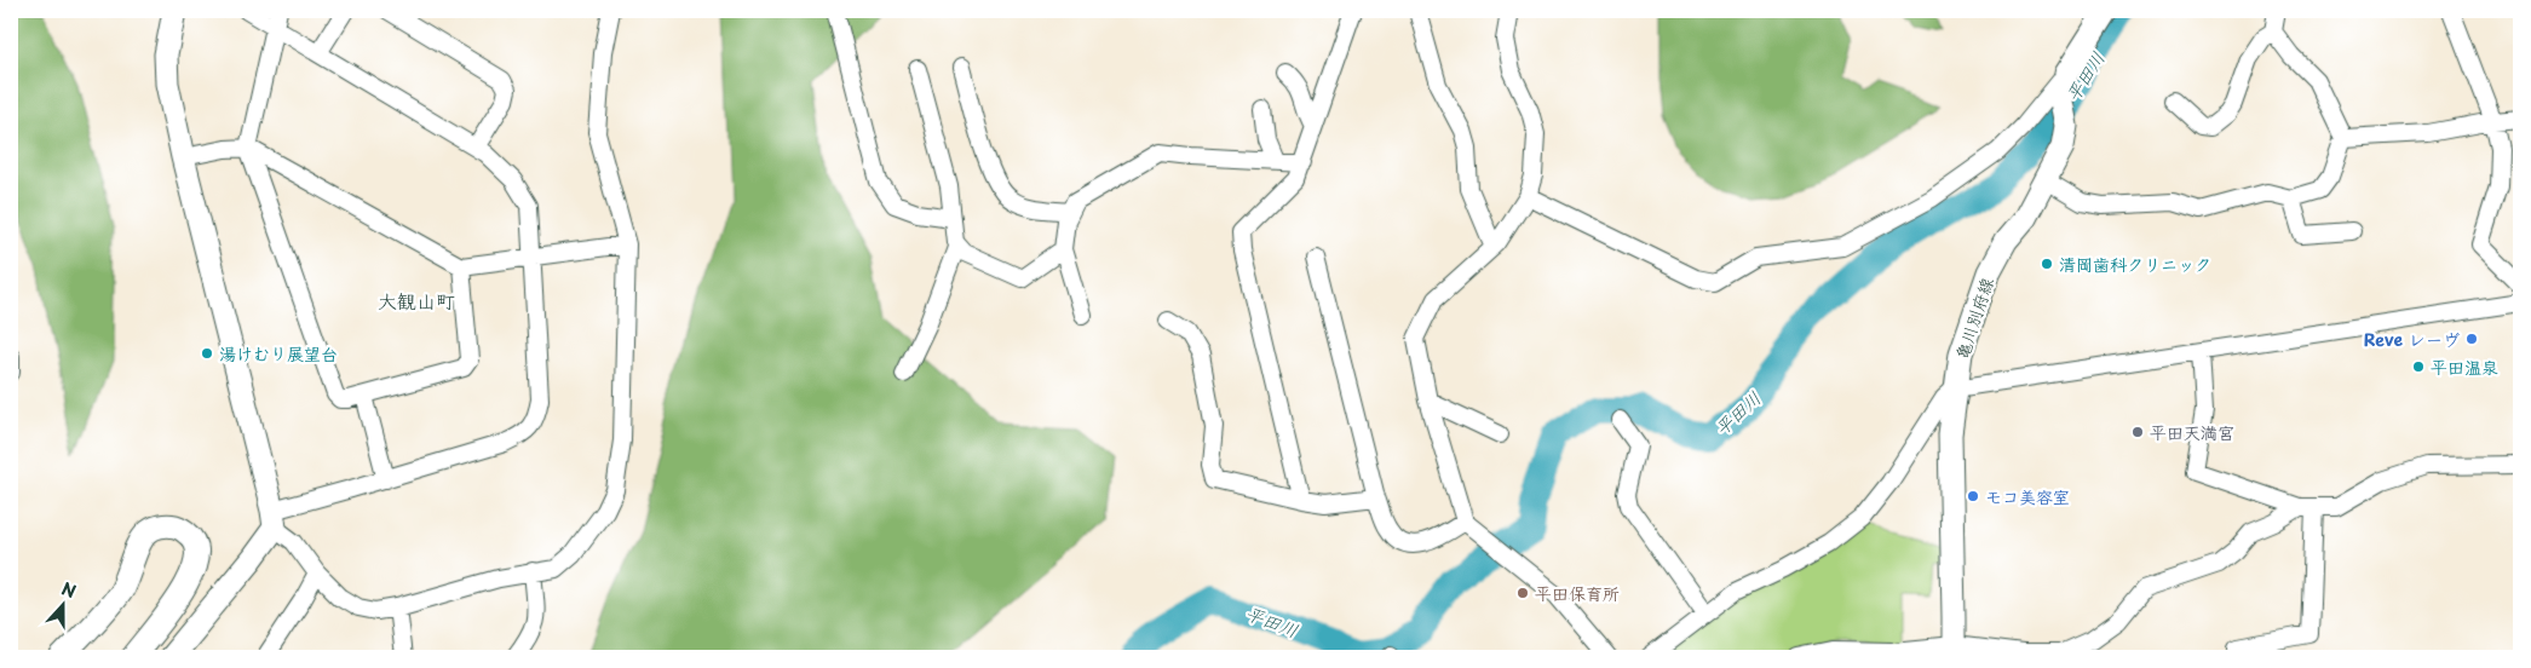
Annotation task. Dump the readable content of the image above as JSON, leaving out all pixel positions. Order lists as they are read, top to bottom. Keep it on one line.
{"streets":{"street":["亀川別府線"]},"districts":["大観山町"],"water":["平田川"],"places":["清岡歯科クリニック","Reve レーヴ","湯けむり展望台","平田温泉","平田天満宮","モコ美容室","平田保育所"],"north":"top"}
